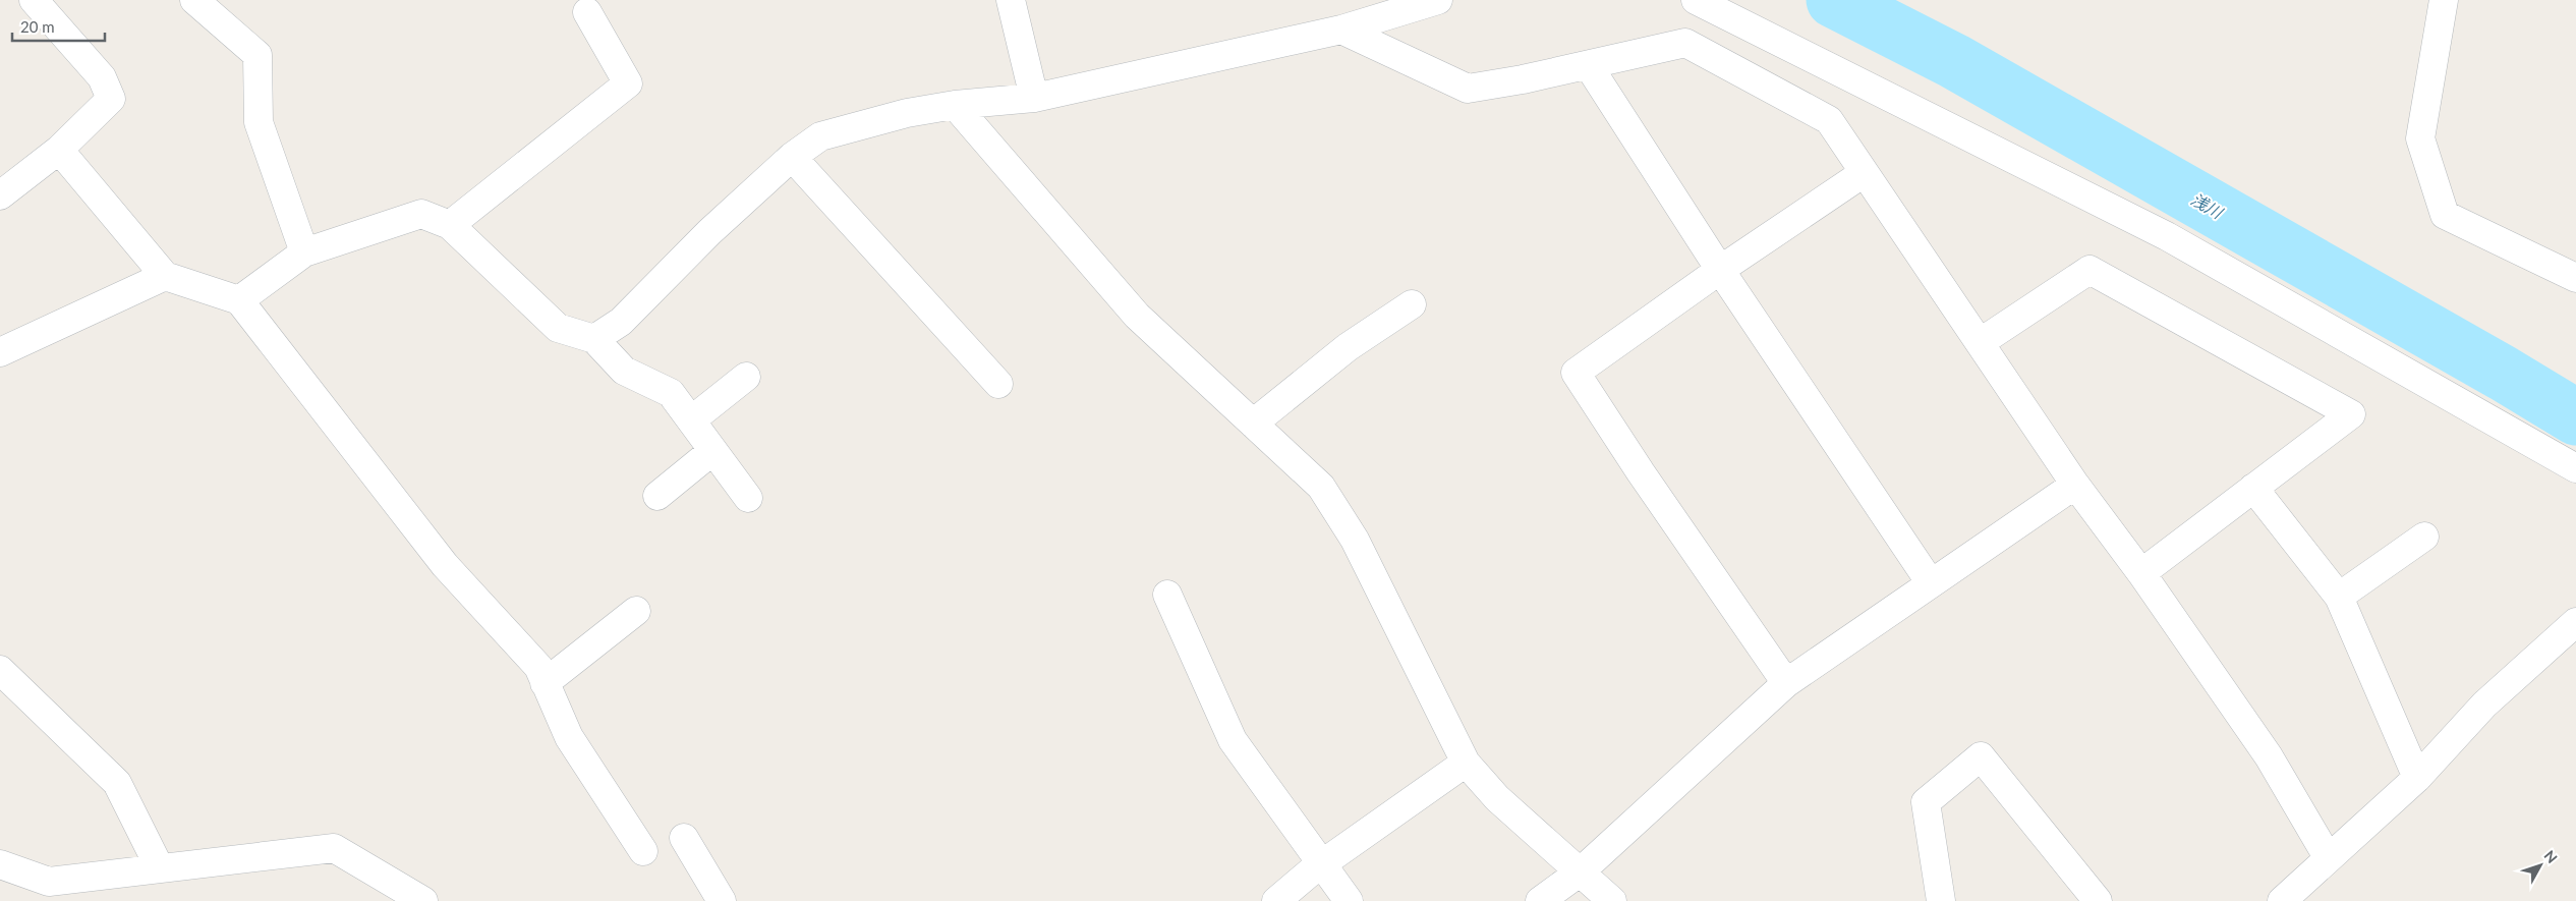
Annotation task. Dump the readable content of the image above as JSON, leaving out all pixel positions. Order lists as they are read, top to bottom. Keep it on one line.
{"water":["浅川"],"scale_bar":"20 m","north":"top right"}
